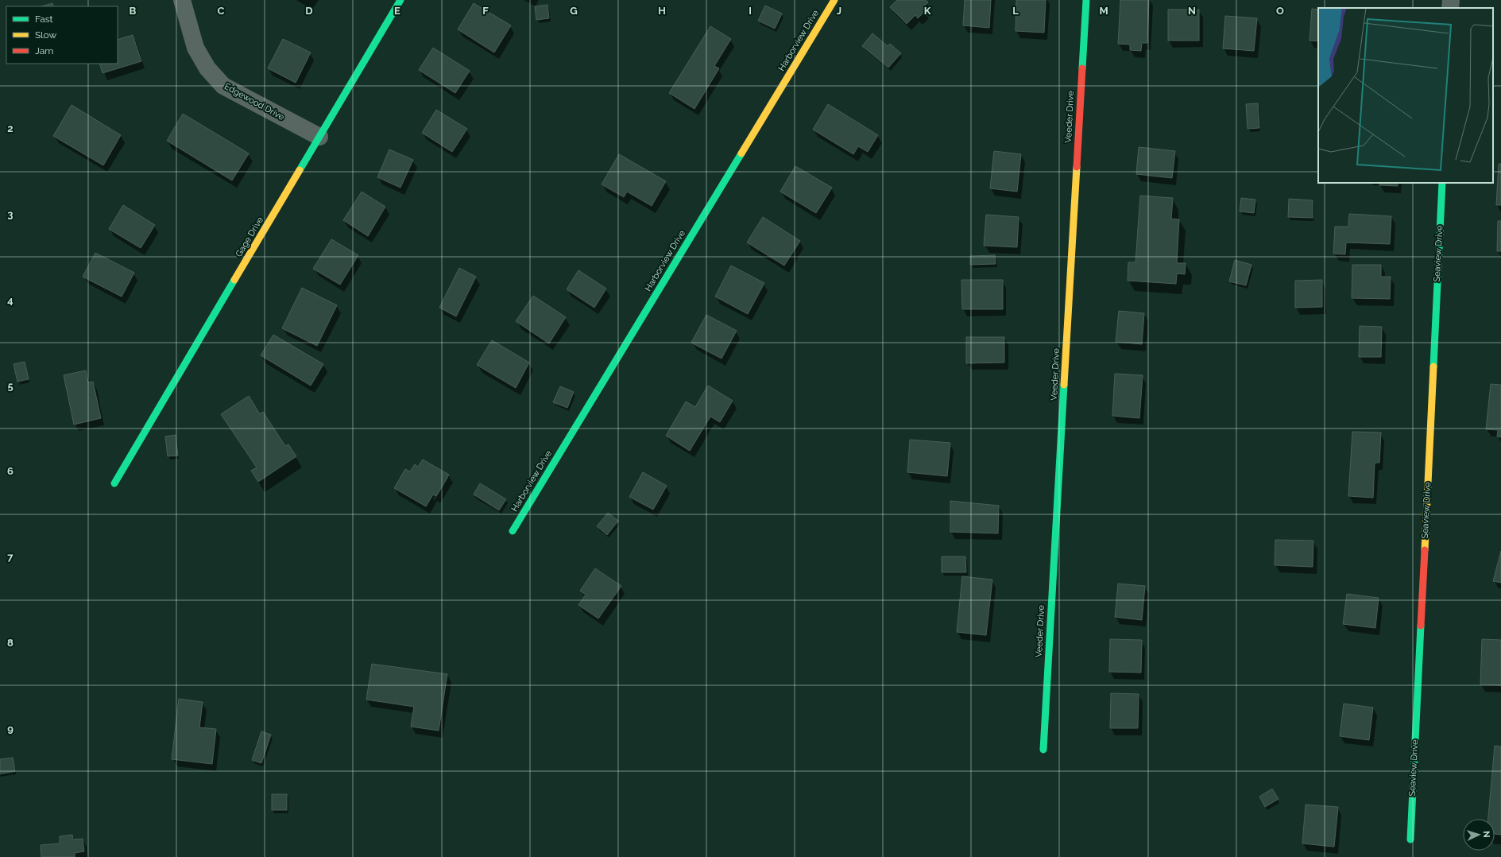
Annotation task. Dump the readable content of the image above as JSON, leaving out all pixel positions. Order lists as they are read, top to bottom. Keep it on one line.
{"streets":{"street":["Harborview Drive","Edgewood Drive","Veeder Drive","Gage Drive","Seaview Drive"]},"crossings":[["Edgewood Drive","Gage Drive"]],"legend":["Fast","Slow","Jam"],"north":"right","grid":{"columns":["B","C","D","E","F","G","H","I","J","K","L","M","N","O"],"rows":["2","3","4","5","6","7","8","9"]}}
